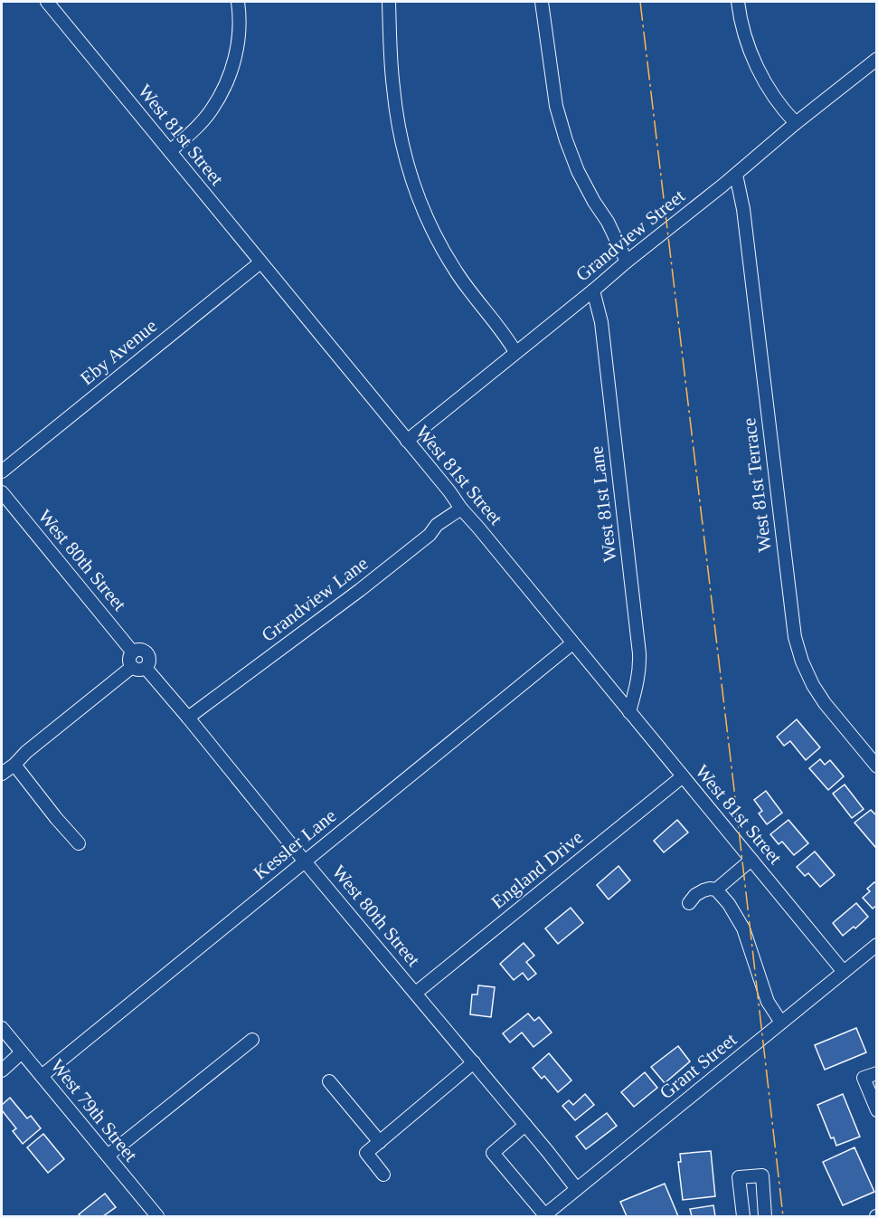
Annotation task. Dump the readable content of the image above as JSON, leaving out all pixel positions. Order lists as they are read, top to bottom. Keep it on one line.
{"streets":{"street":["West 81st Street","Grandview Street","Eby Avenue","West 81st Terrace","West 81st Lane","West 80th Street","Grandview Lane","Kessler Lane","England Drive","Grant Street","West 79th Street"]},"crossings":[["West 81st Street","Grandview Street"],["West 81st Street","Eby Avenue"],["West 81st Street","West 81st Lane"],["West 81st Street","Grandview Lane"],["West 81st Street","Kessler Lane"],["West 81st Street","England Drive"],["West 81st Street","Grant Street"],["Grandview Street","West 81st Terrace"],["Grandview Street","West 81st Lane"],["West 80th Street","Grandview Lane"],["West 80th Street","Kessler Lane"],["West 80th Street","England Drive"],["West 80th Street","Grant Street"],["Kessler Lane","West 79th Street"]]}
